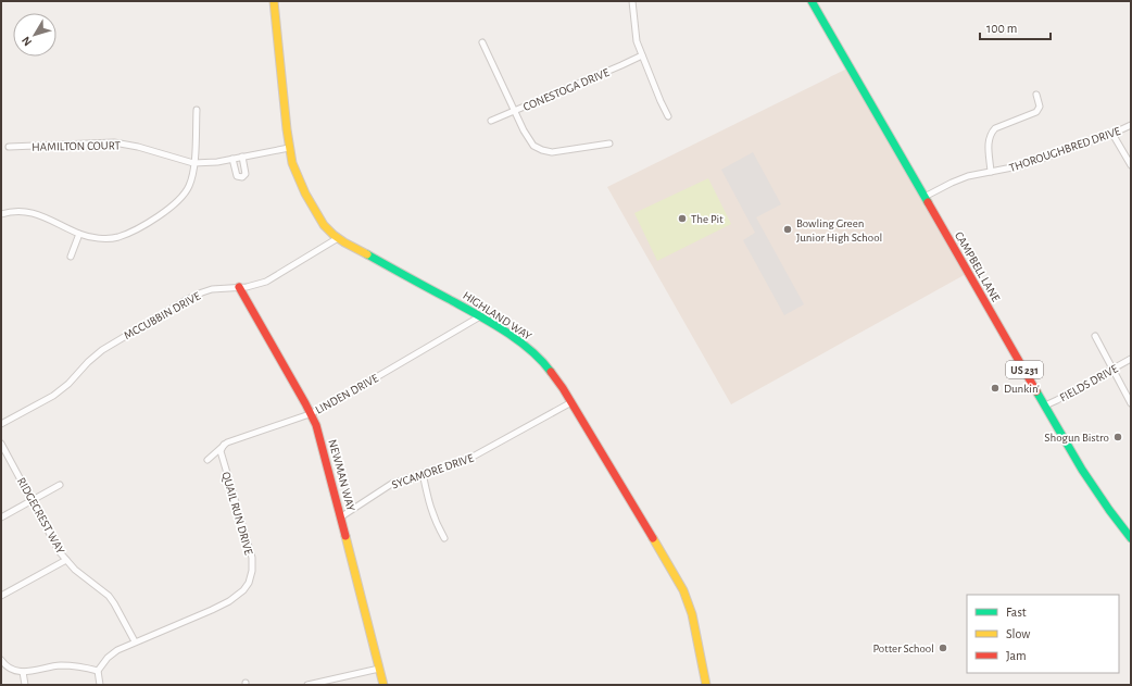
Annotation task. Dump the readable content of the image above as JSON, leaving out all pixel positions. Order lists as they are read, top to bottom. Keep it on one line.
{"streets":{"street":["CONESTOGA DRIVE","HAMILTON COURT","THOROUGHBRED DRIVE","CAMPBELL LANE","MCCUBBIN DRIVE","HIGHLAND WAY","US 231","FIELDS DRIVE","LINDEN DRIVE","SYCAMORE DRIVE","NEWMAN WAY","QUAIL RUN DRIVE","RIDGECREST WAY"]},"crossings":[["HAMILTON COURT","HIGHLAND WAY"],["THOROUGHBRED DRIVE","CAMPBELL LANE"],["CAMPBELL LANE","FIELDS DRIVE"],["MCCUBBIN DRIVE","HIGHLAND WAY"],["MCCUBBIN DRIVE","NEWMAN WAY"],["HIGHLAND WAY","LINDEN DRIVE"],["HIGHLAND WAY","SYCAMORE DRIVE"],["LINDEN DRIVE","NEWMAN WAY"],["LINDEN DRIVE","QUAIL RUN DRIVE"],["SYCAMORE DRIVE","NEWMAN WAY"],["QUAIL RUN DRIVE","RIDGECREST WAY"]],"places":["The Pit","Bowling Green Junior High School","Dunkin'","Shogun Bistro","Potter School"],"legend":["Fast","Slow","Jam"],"scale_bar":"100 m","north":"bottom left"}
